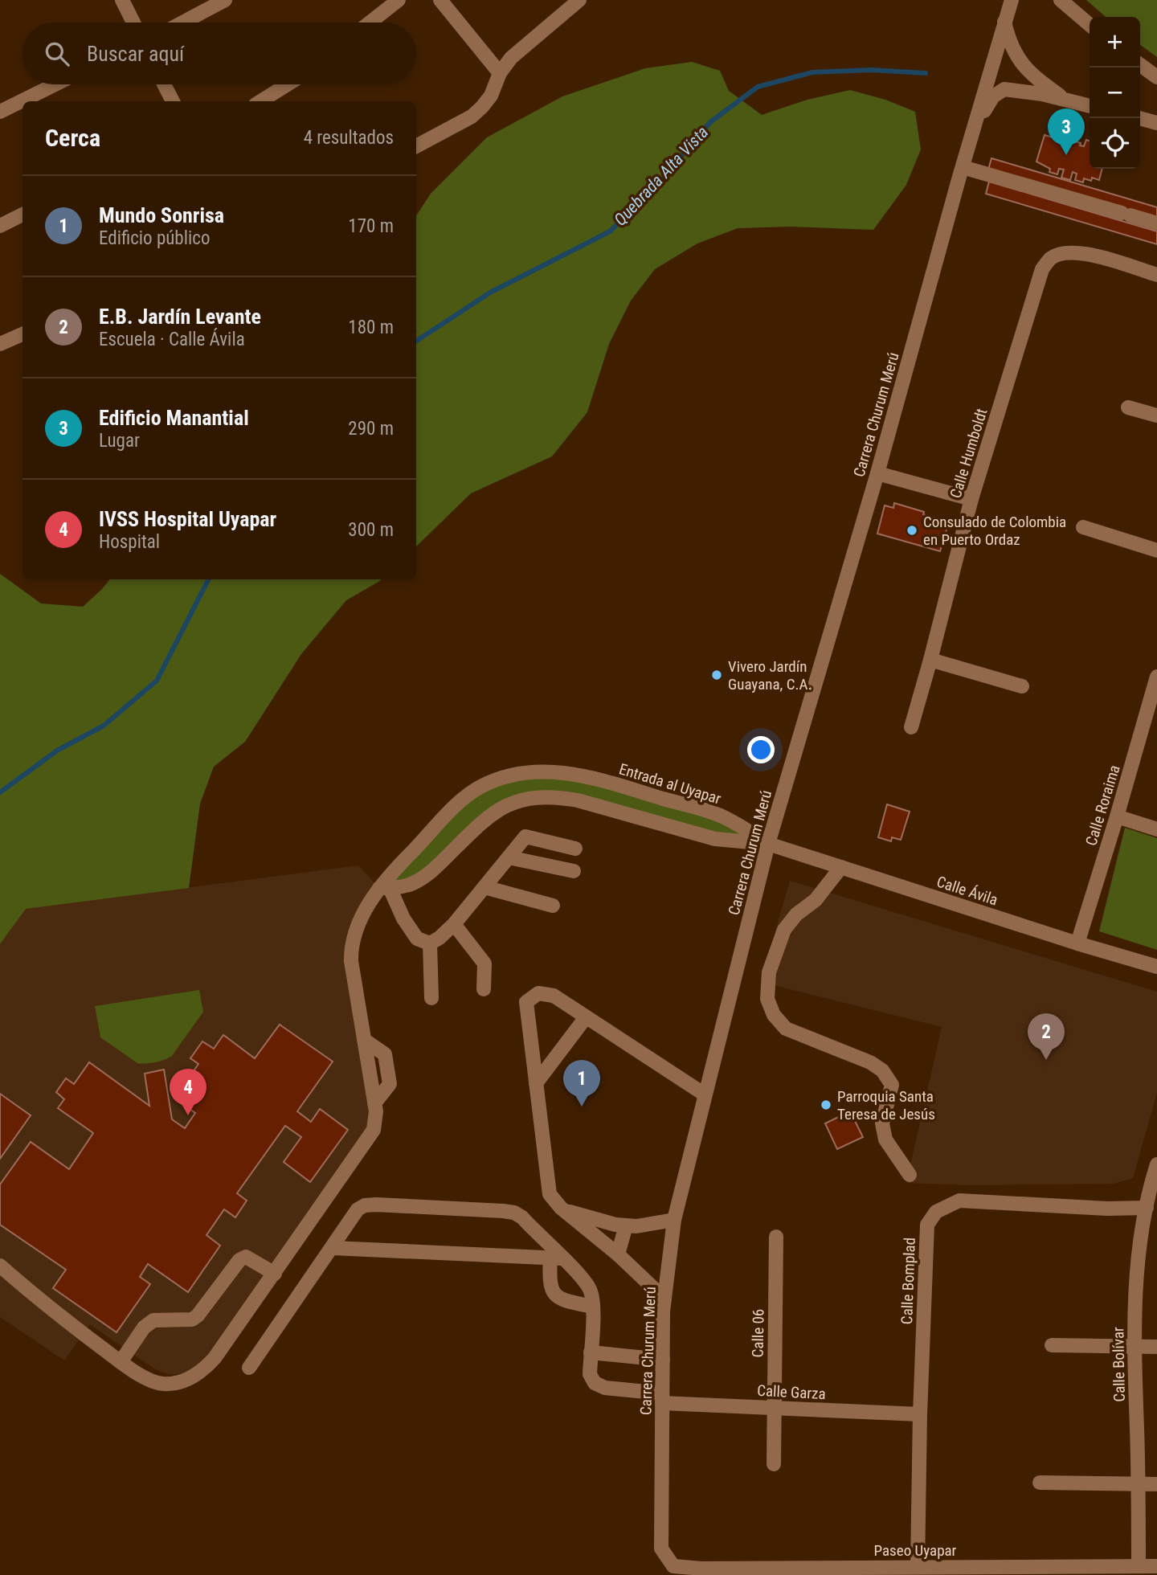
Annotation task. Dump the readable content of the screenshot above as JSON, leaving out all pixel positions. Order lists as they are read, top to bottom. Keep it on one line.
{"streets":{"street":["Carrera Churum Merú","Calle Humboldt","Entrada al Uyapar","Calle Roraima","Calle Ávila","Calle Bomplad","Calle 06","Calle Bolívar","Calle Garza","Paseo Uyapar"]},"crossings":[["Carrera Churum Merú","Entrada al Uyapar"],["Carrera Churum Merú","Calle Ávila"],["Carrera Churum Merú","Calle Garza"],["Carrera Churum Merú","Paseo Uyapar"],["Entrada al Uyapar","Calle Ávila"],["Calle Roraima","Calle Ávila"],["Calle Bomplad","Calle Bolívar"],["Calle Bomplad","Calle Garza"],["Calle Bomplad","Paseo Uyapar"],["Calle 06","Calle Garza"],["Calle Bolívar","Paseo Uyapar"]],"water":["Quebrada Alta Vista"],"places":["Consulado de Colombia en Puerto Ordaz","Vivero Jardín Guayana, C.A.","Parroquia Santa Teresa de Jesús"],"page":{"map_buttons":["+","−"],"search":"Buscar aquí","heading":["Cerca","4 resultados"],"pins":["3","2","1","4"],"list":[{"mark":"1","name":"Mundo Sonrisa","note":"Edificio público","value":"170 m"},{"mark":"2","name":"E.B. Jardín Levante","note":"Escuela · Calle Ávila","value":"180 m"},{"mark":"3","name":"Edificio Manantial","note":"Lugar","value":"290 m"},{"mark":"4","name":"IVSS Hospital Uyapar","note":"Hospital","value":"300 m"}]}}
